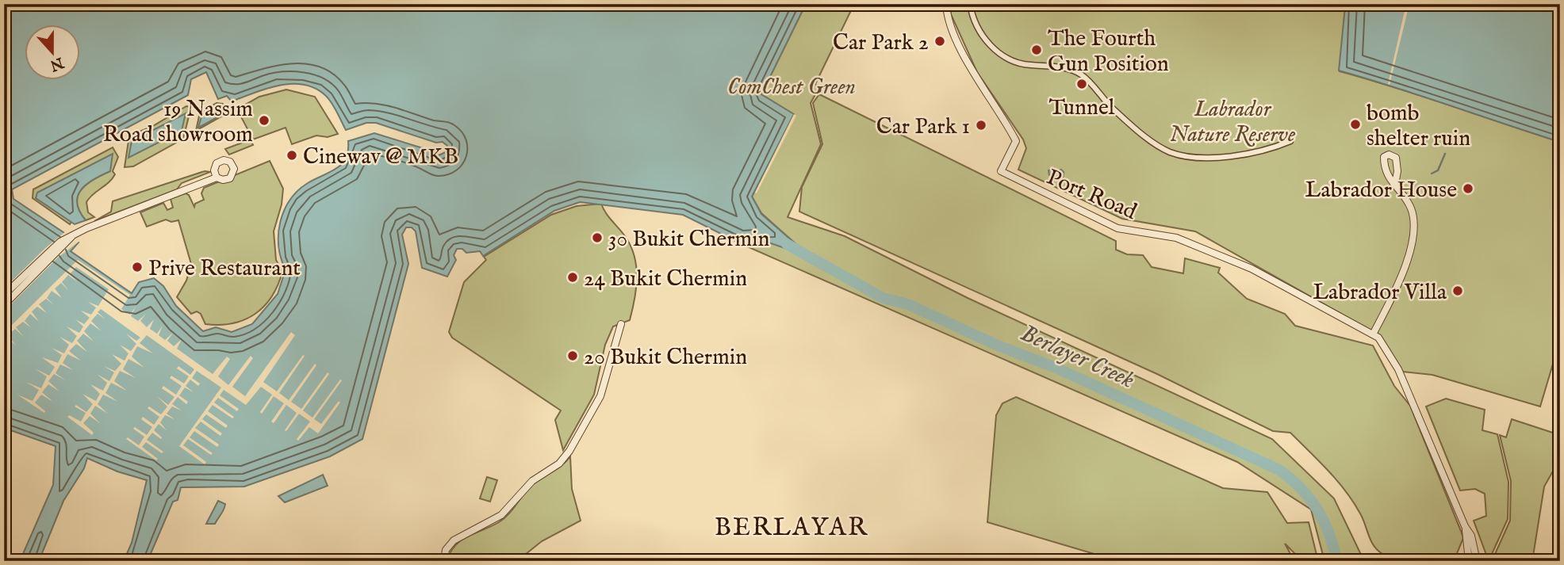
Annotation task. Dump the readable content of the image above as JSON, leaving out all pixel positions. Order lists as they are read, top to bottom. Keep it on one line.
{"streets":{"street":["Port Road"]},"districts":["BERLAYAR"],"water":["Berlayer Creek"],"parks":["ComChest Green","Labrador Nature Reserve"],"places":["Car Park 2","The Fourth Gun Position","Tunnel","19 Nassim Road showroom","bomb shelter ruin","Car Park 1","Cinewav @ MKB","Labrador House","30 Bukit Chermin","Prive Restaurant","24 Bukit Chermin","Labrador Villa","20 Bukit Chermin"],"north":"bottom"}
